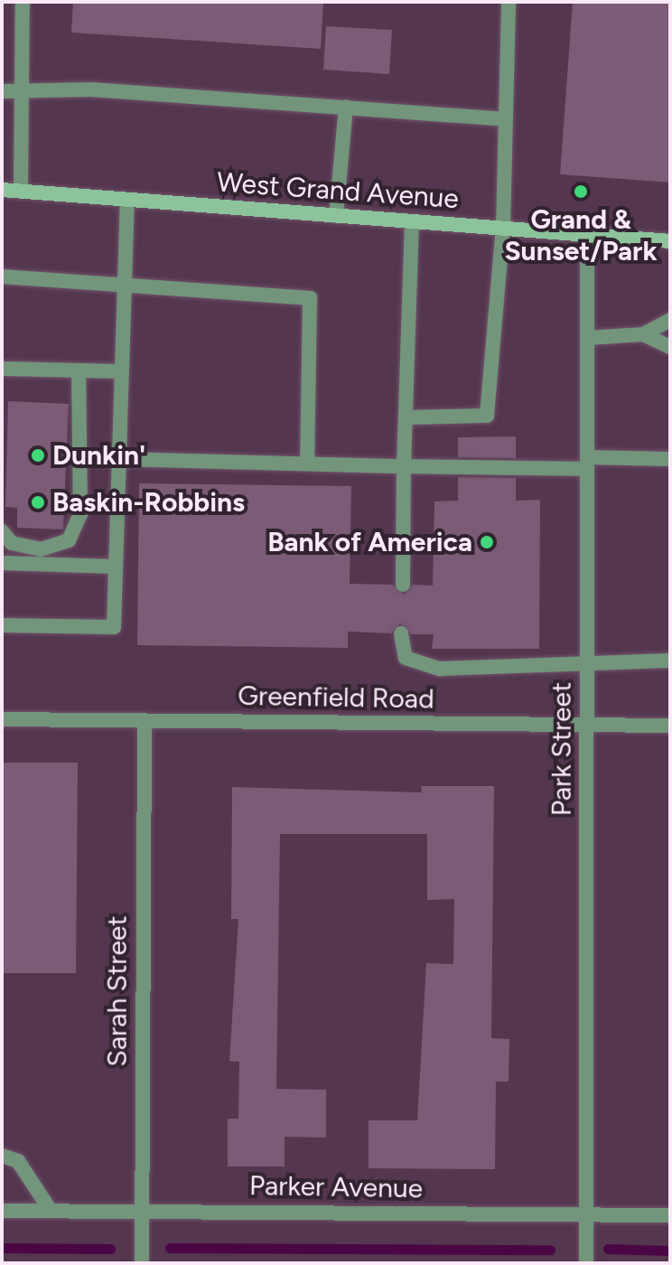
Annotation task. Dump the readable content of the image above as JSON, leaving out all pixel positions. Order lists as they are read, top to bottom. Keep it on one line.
{"streets":{"main road":["West Grand Avenue"],"street":["Greenfield Road","Park Street","Sarah Street","Parker Avenue"]},"crossings":[["West Grand Avenue","Park Street"],["Greenfield Road","Park Street"],["Greenfield Road","Sarah Street"],["Park Street","Parker Avenue"],["Sarah Street","Parker Avenue"]],"places":["Grand & Sunset/Park","Dunkin'","Baskin-Robbins","Bank of America"]}
